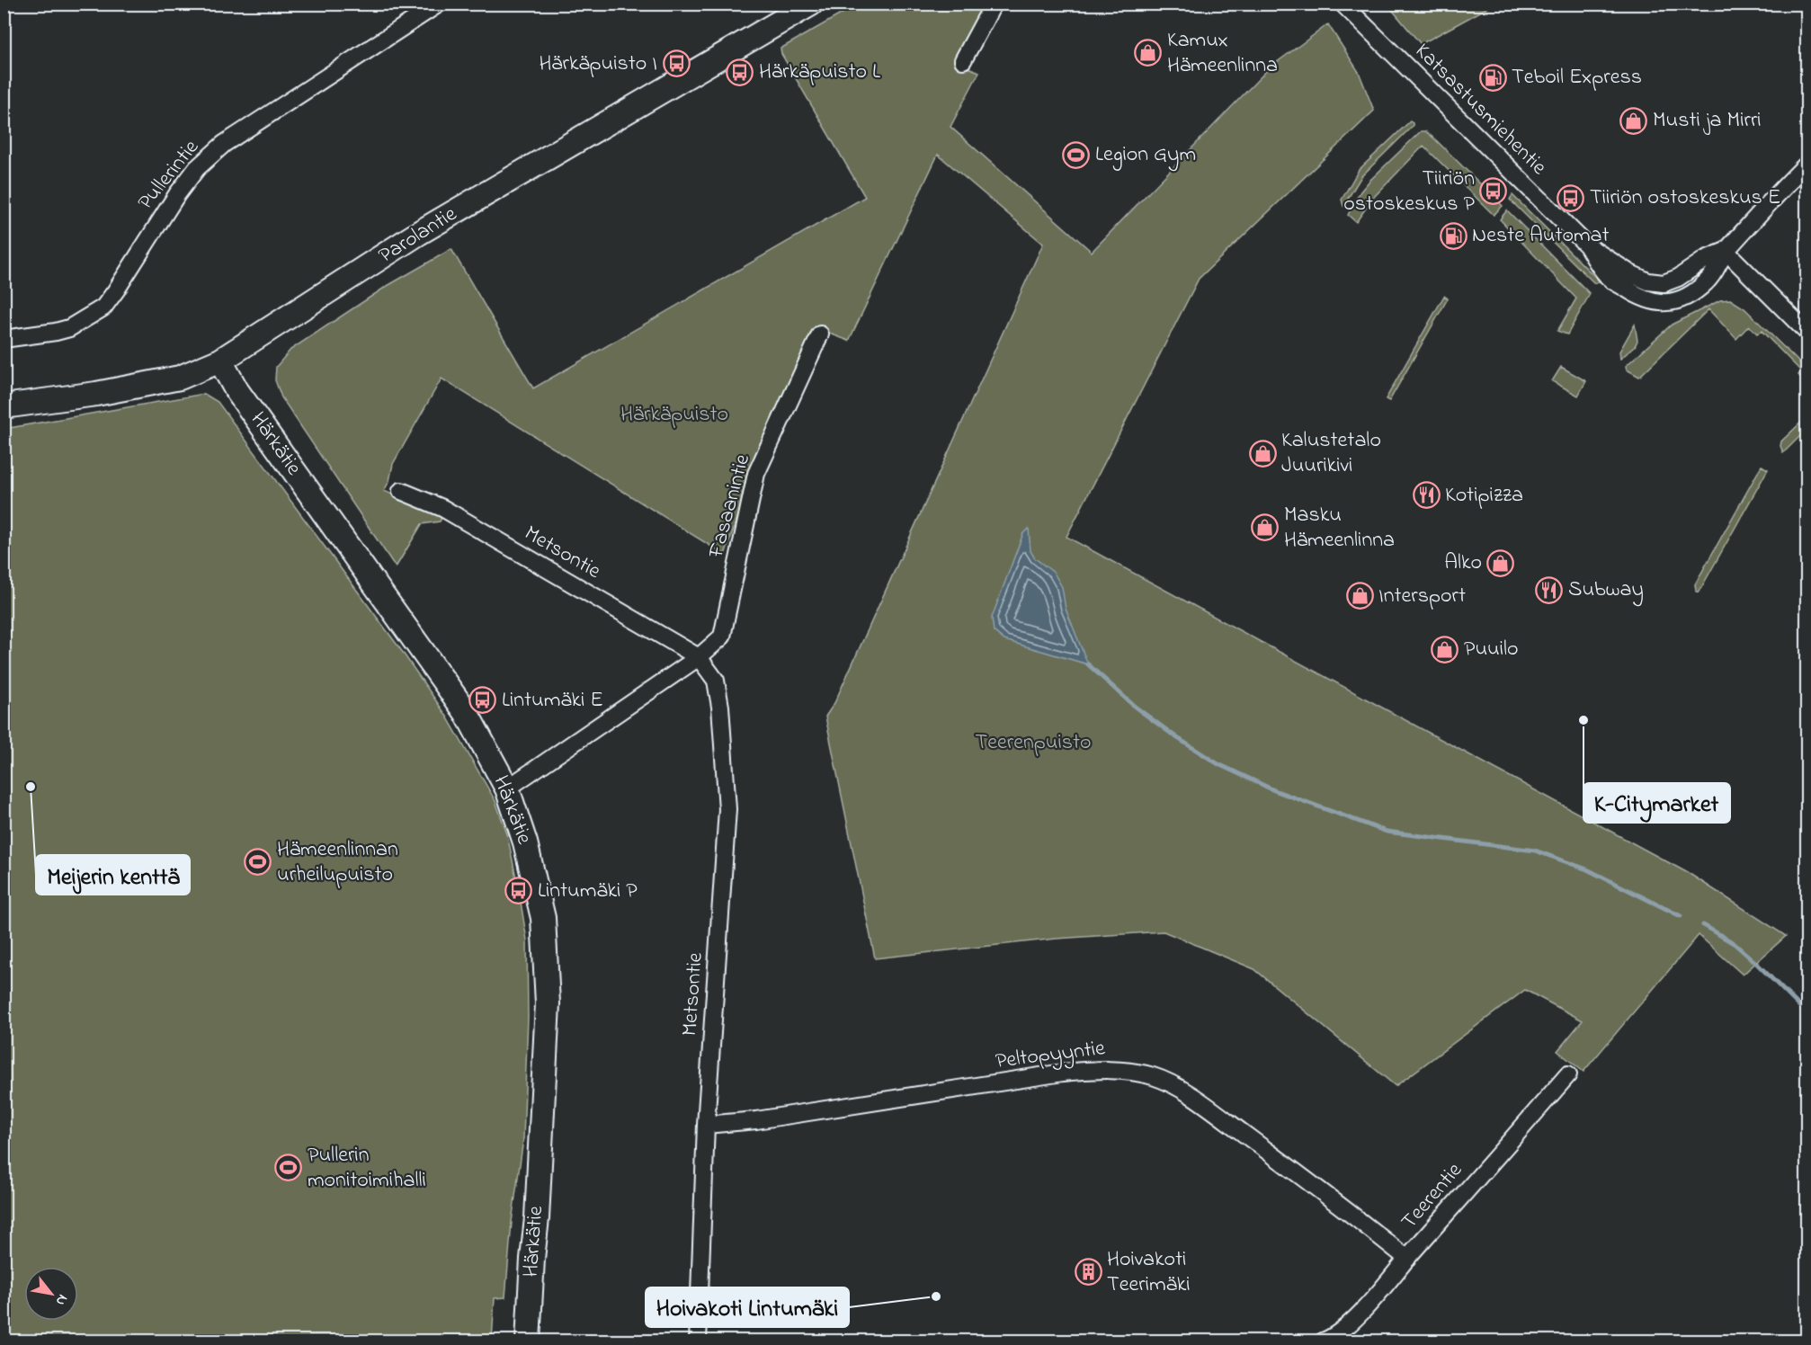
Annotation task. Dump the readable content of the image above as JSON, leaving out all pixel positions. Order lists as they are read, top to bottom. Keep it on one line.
{"streets":{"main road":["Parolantie","Härkätie"],"street":["Katsastusmiehentie","Pullerintie","Fasaanintie","Metsontie","Peltopyyntie","Teerentie"]},"crossings":[["Parolantie","Härkätie"],["Fasaanintie","Metsontie"],["Metsontie","Peltopyyntie"],["Peltopyyntie","Teerentie"]],"parks":["Härkäpuisto","Teerenpuisto"],"places":{"shop":["Kamux Hämeenlinna","Musti ja Mirri","Kalustetalo Juurikivi","Masku Hämeenlinna","Alko","Intersport","Puuilo"],"bus stop":["Härkäpuisto I","Härkäpuisto L","Tiiriön ostoskeskus P","Tiiriön ostoskeskus E","Lintumäki E","Lintumäki P"],"fuel station":["Teboil Express","Neste Automat"],"sports":["Legion Gym","Hämeenlinnan urheilupuisto","Pullerin monitoimihalli"],"restaurant":["Kotipizza","Subway"],"other":["K-Citymarket","Meijerin kenttä","Hoivakoti Lintumäki"],"building":["Hoivakoti Teerimäki"]},"north":"bottom right"}
